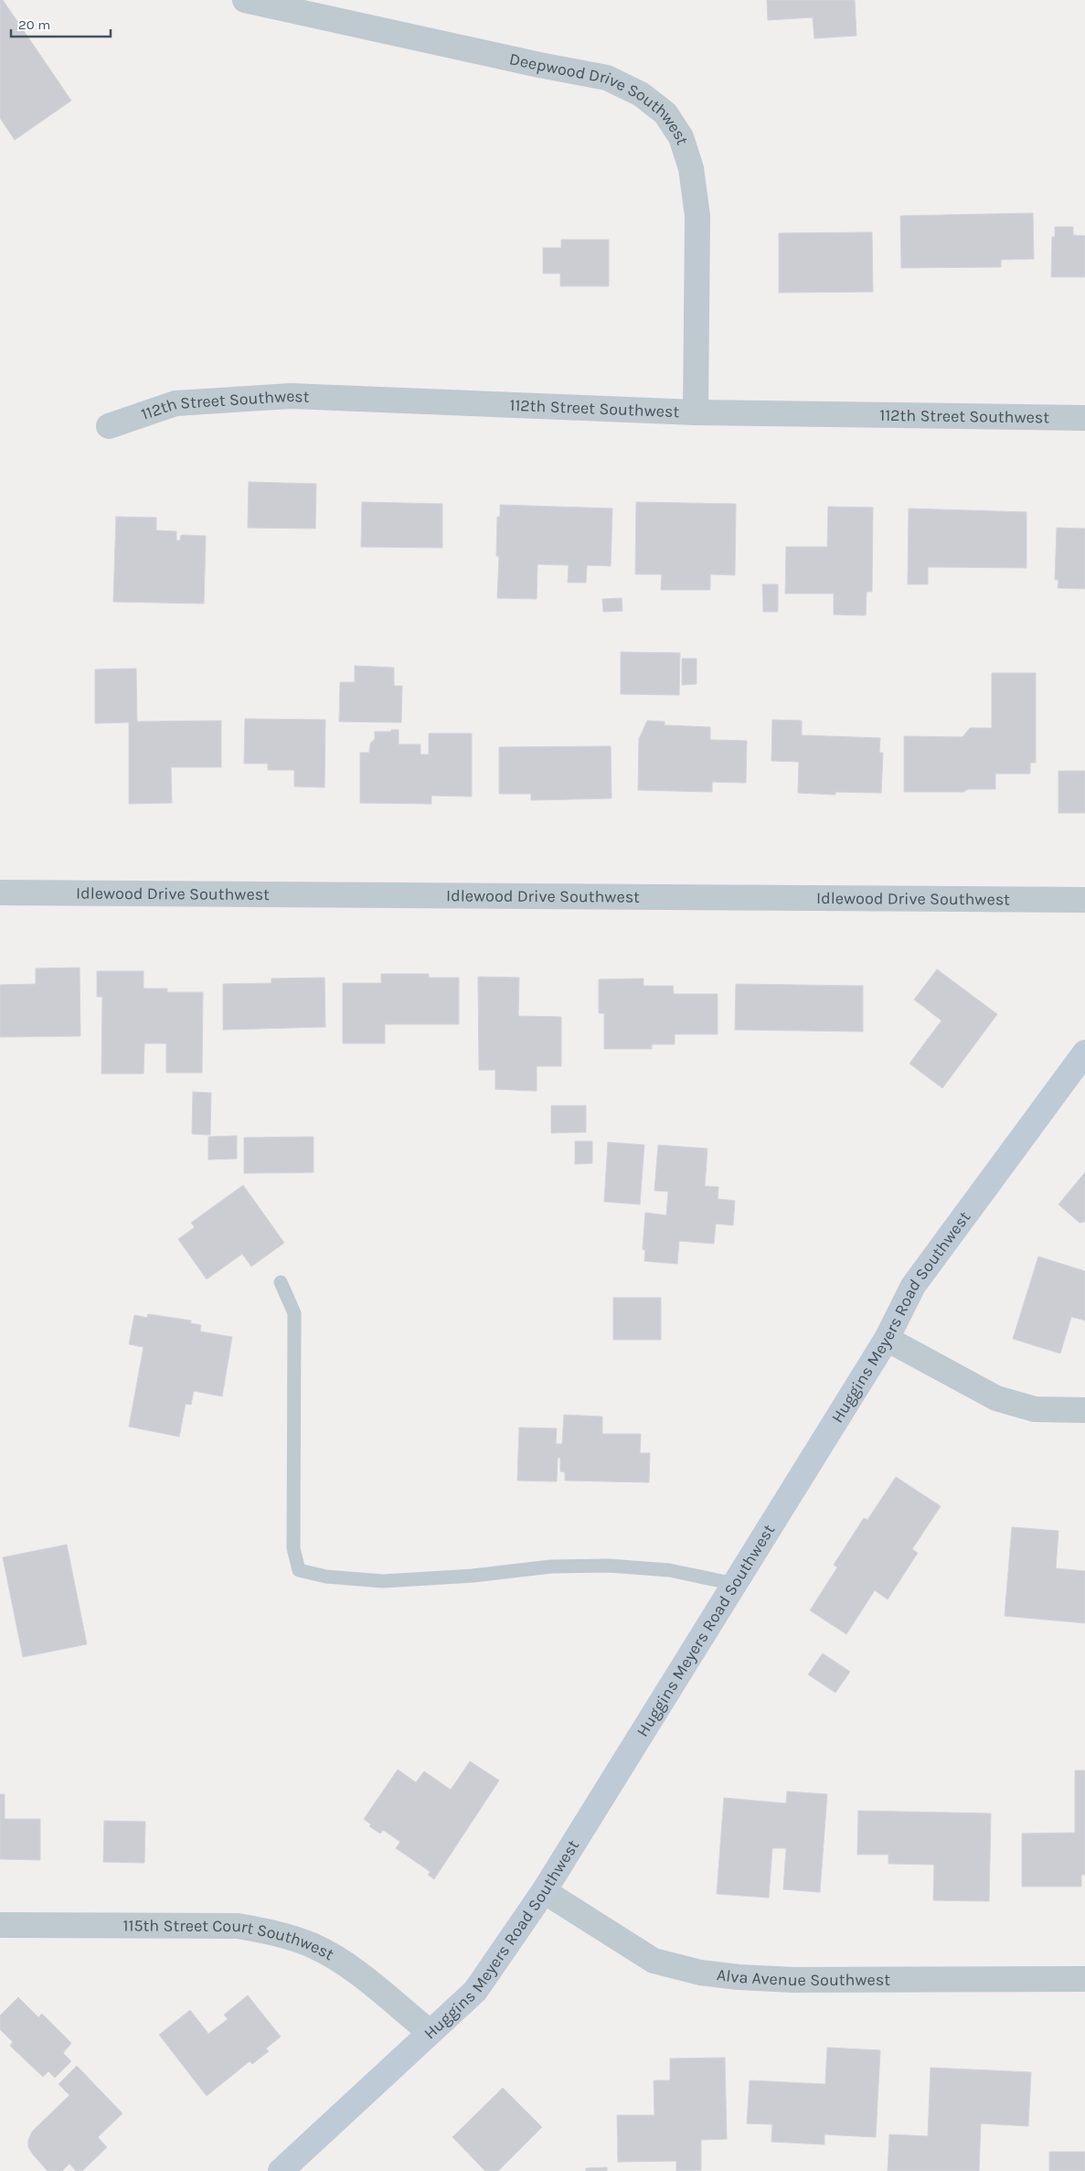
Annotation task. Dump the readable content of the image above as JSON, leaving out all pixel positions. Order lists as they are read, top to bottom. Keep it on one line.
{"streets":{"street":["Deepwood Drive Southwest","112th Street Southwest","Idlewood Drive Southwest","Huggins Meyers Road Southwest","115th Street Court Southwest","Alva Avenue Southwest"]},"crossings":[["Deepwood Drive Southwest","112th Street Southwest"],["Huggins Meyers Road Southwest","115th Street Court Southwest"],["Huggins Meyers Road Southwest","Alva Avenue Southwest"]],"scale_bar":"20 m"}
